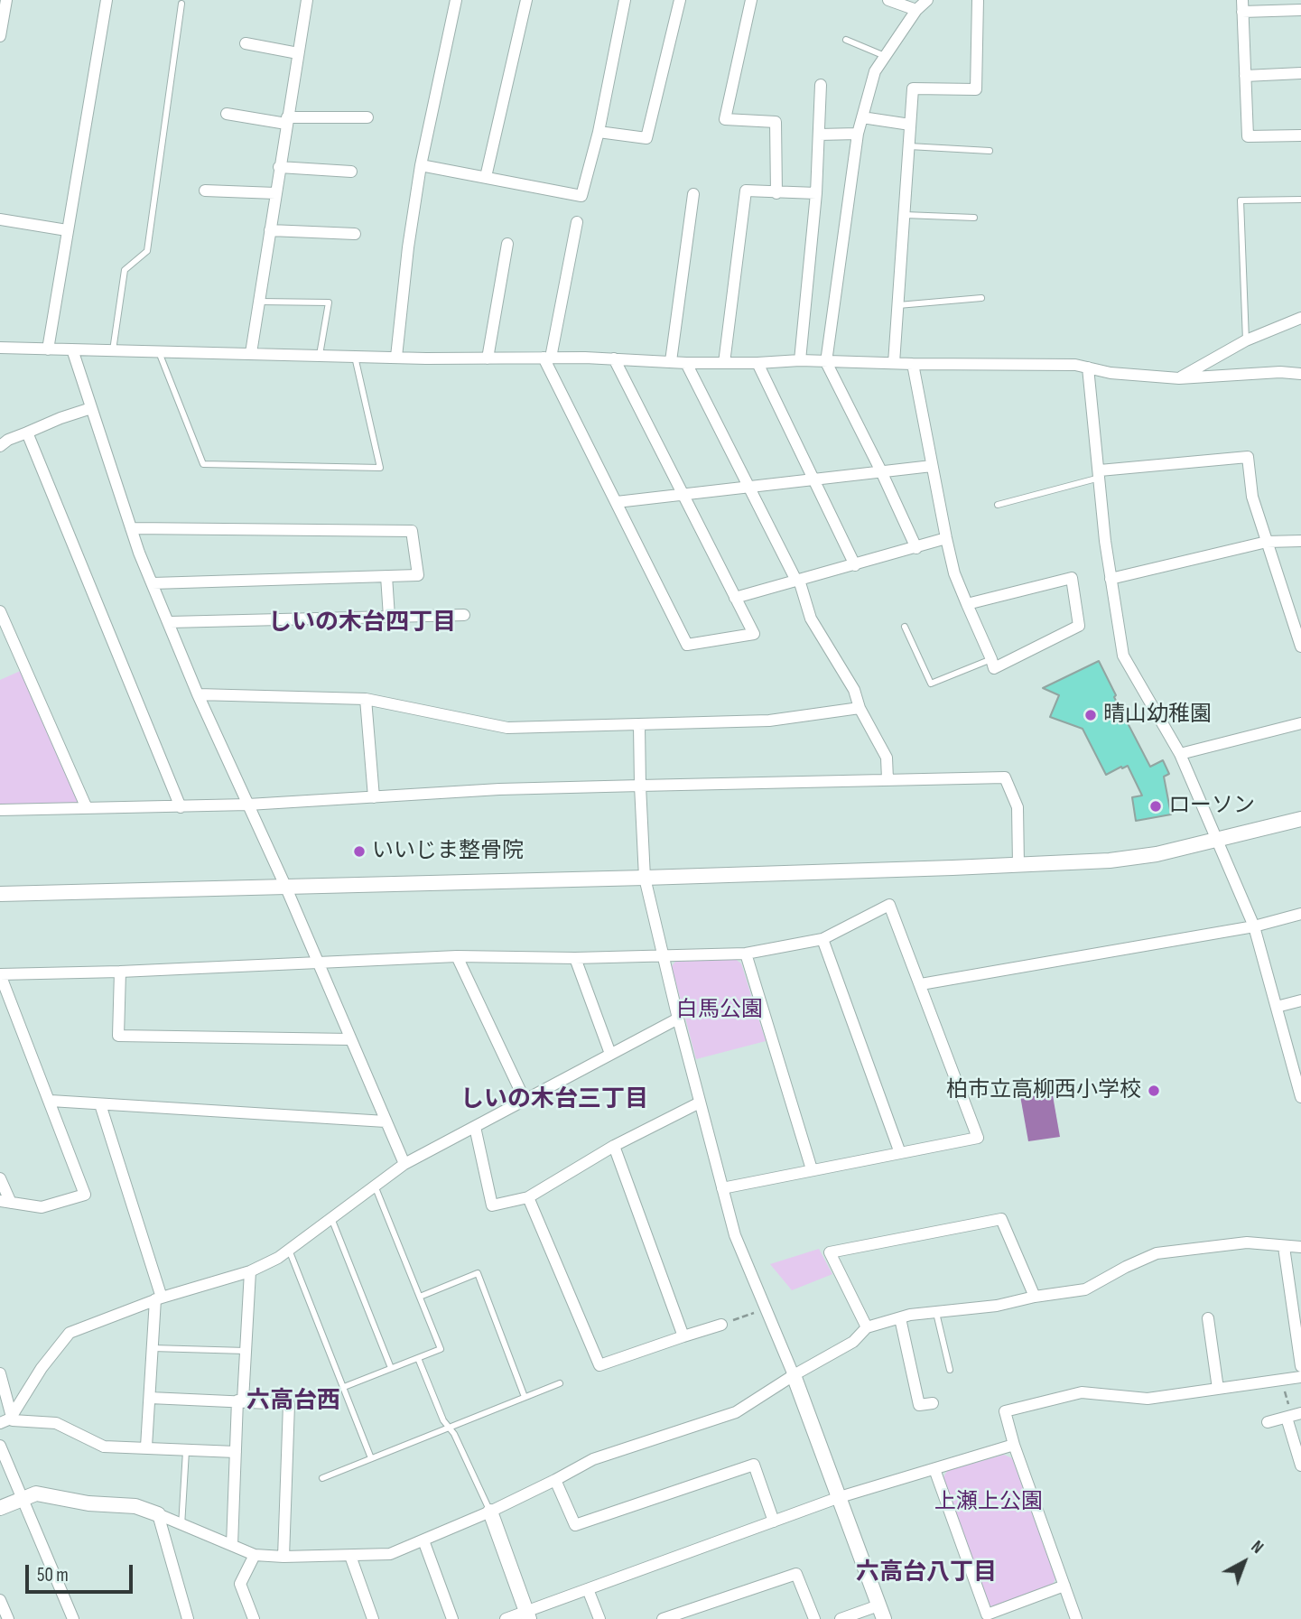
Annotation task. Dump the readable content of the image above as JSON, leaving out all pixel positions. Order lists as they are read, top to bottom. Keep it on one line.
{"districts":["しいの木台四丁目","しいの木台三丁目","六高台西","六高台八丁目"],"parks":["白馬公園","上瀬上公園"],"places":["晴山幼稚園","ローソン","いいじま整骨院","柏市立高柳西小学校"],"scale_bar":"50 m","north":"top right"}
